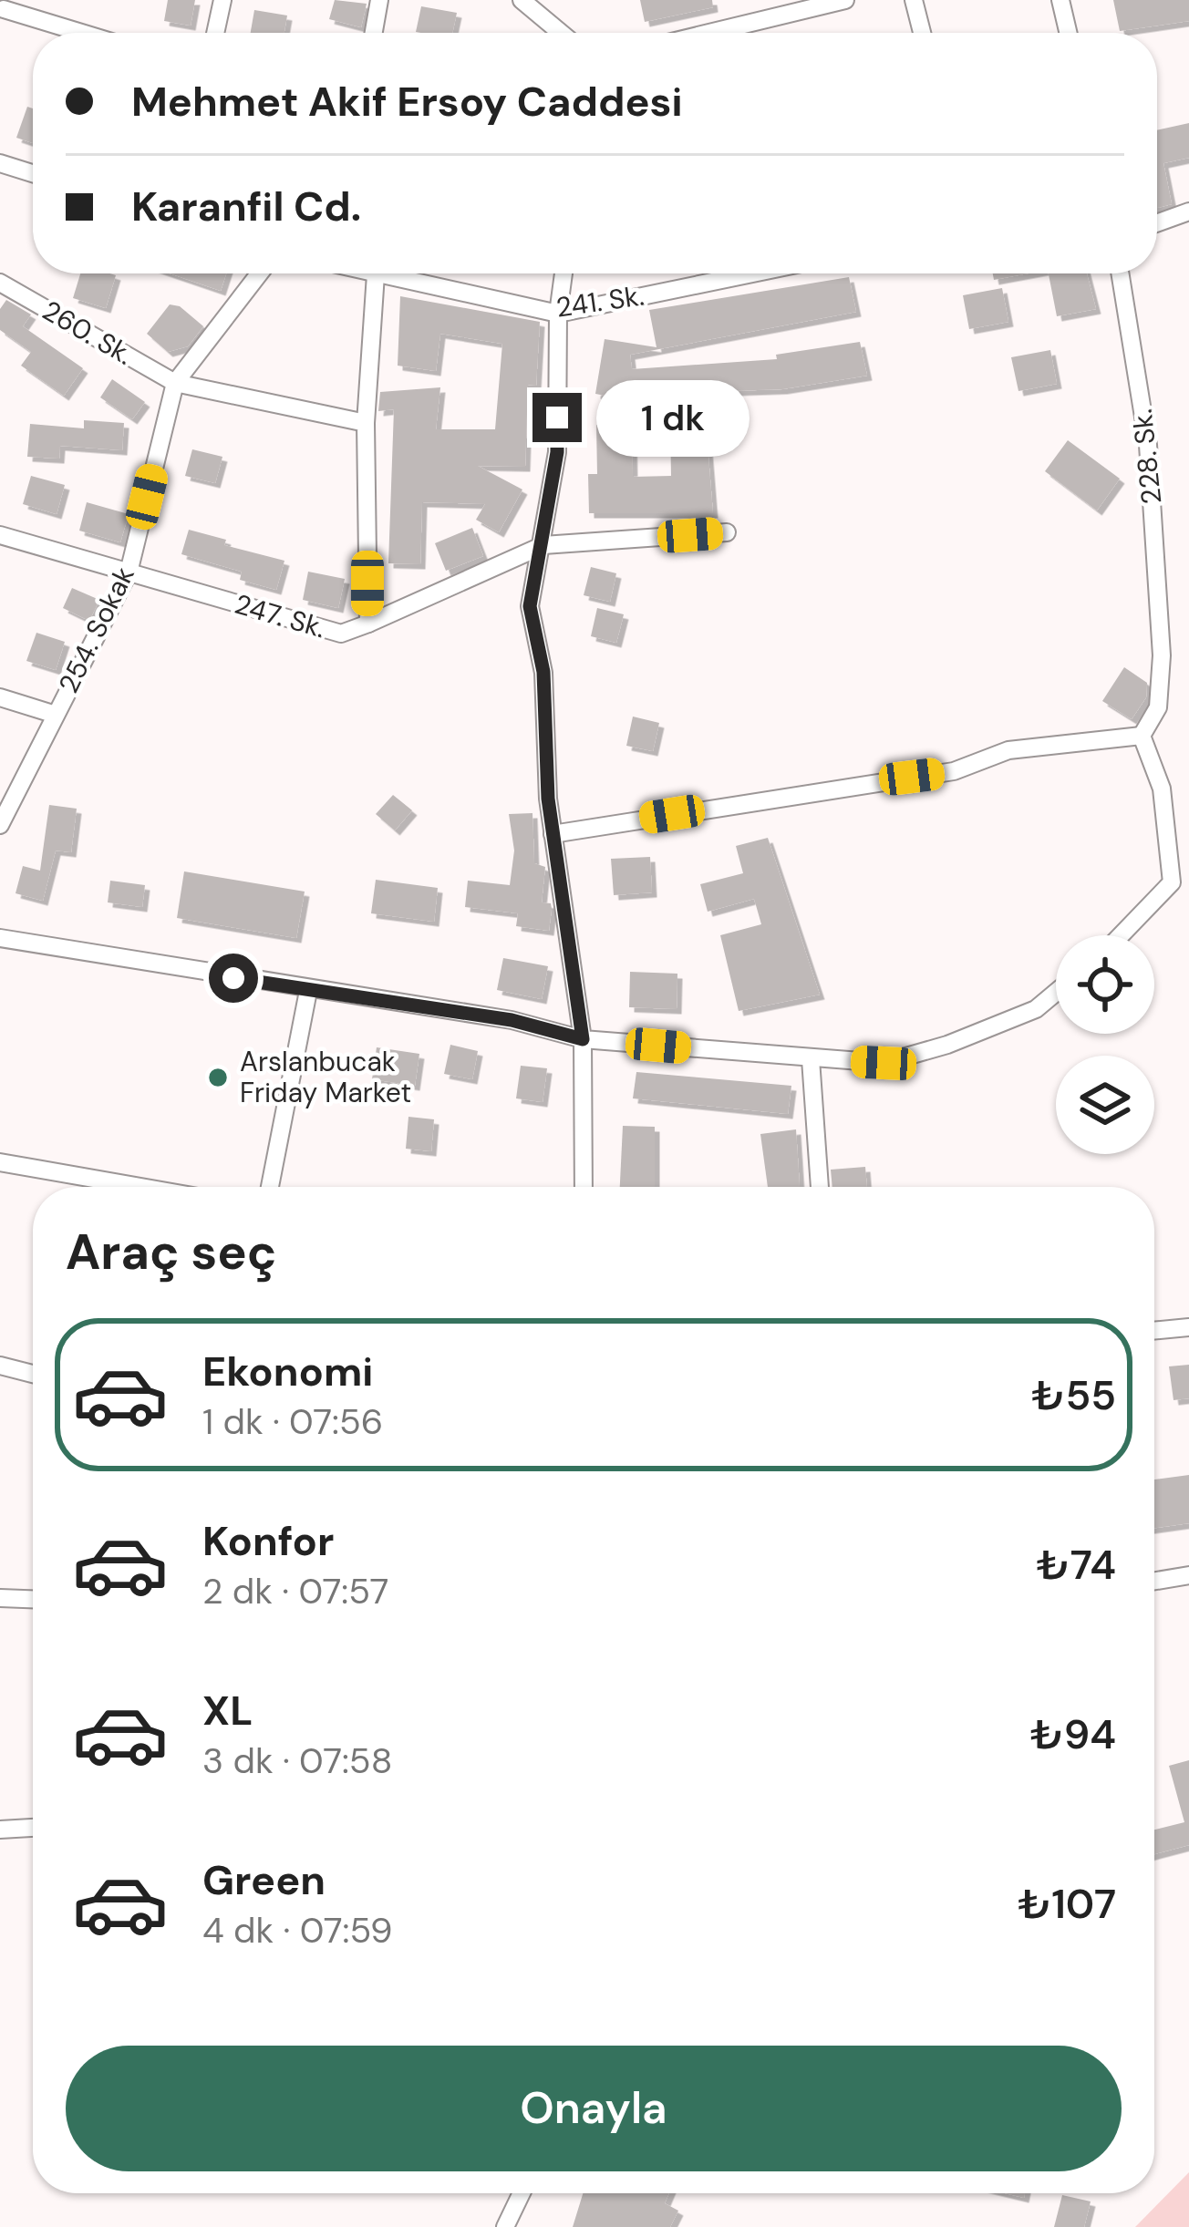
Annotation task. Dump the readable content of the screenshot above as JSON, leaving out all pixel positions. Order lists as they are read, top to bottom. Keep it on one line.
{"streets":{"street":["241. Sk.","260. Sk.","228. Sk.","247. Sk.","254. Sokak"]},"crossings":[["241. Sk.","247. Sk."],["260. Sk.","254. Sokak"],["247. Sk.","254. Sokak"]],"places":["Arslanbucak Friday Market"],"page":{"banner":["Mehmet Akif Ersoy Caddesi","Karanfil Cd."],"bubble":"1 dk","heading":"Araç seç","list":[{"name":"Ekonomi","note":"1 dk · 07:56","value":"₺55"},{"name":"Konfor","note":"2 dk · 07:57","value":"₺74"},{"name":"XL","note":"3 dk · 07:58","value":"₺94"},{"name":"Green","note":"4 dk · 07:59","value":"₺107"}],"buttons":"Onayla"}}
